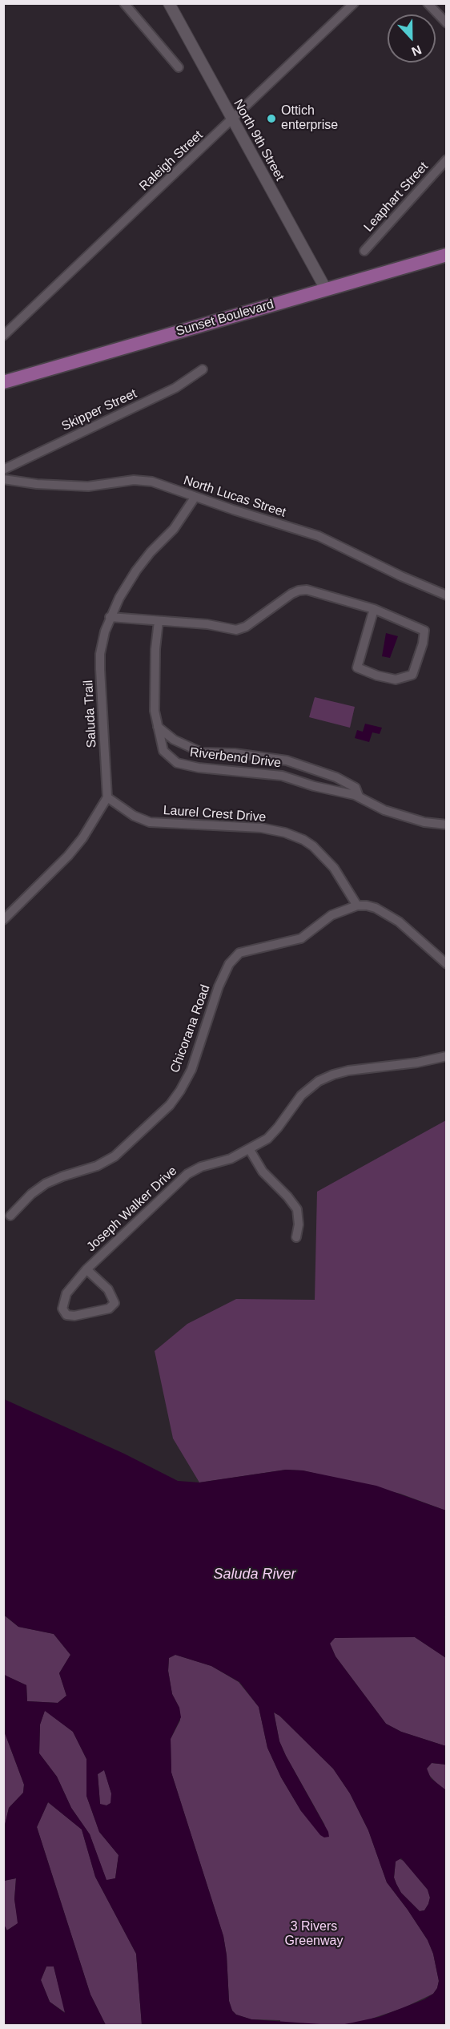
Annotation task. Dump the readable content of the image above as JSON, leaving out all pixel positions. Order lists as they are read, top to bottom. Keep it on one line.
{"streets":{"main road":["Sunset Boulevard"],"street":["North 9th Street","Raleigh Street","Leaphart Street","Skipper Street","North Lucas Street","Saluda Trail","Riverbend Drive","Laurel Crest Drive","Chicorana Road","Joseph Walker Drive"]},"crossings":[["North 9th Street","Raleigh Street"],["North 9th Street","Sunset Boulevard"],["North Lucas Street","Saluda Trail"],["Saluda Trail","Laurel Crest Drive"],["Laurel Crest Drive","Chicorana Road"]],"water":["Saluda River"],"parks":["3 Rivers Greenway"],"places":["Ottich enterprise"],"north":"bottom"}
